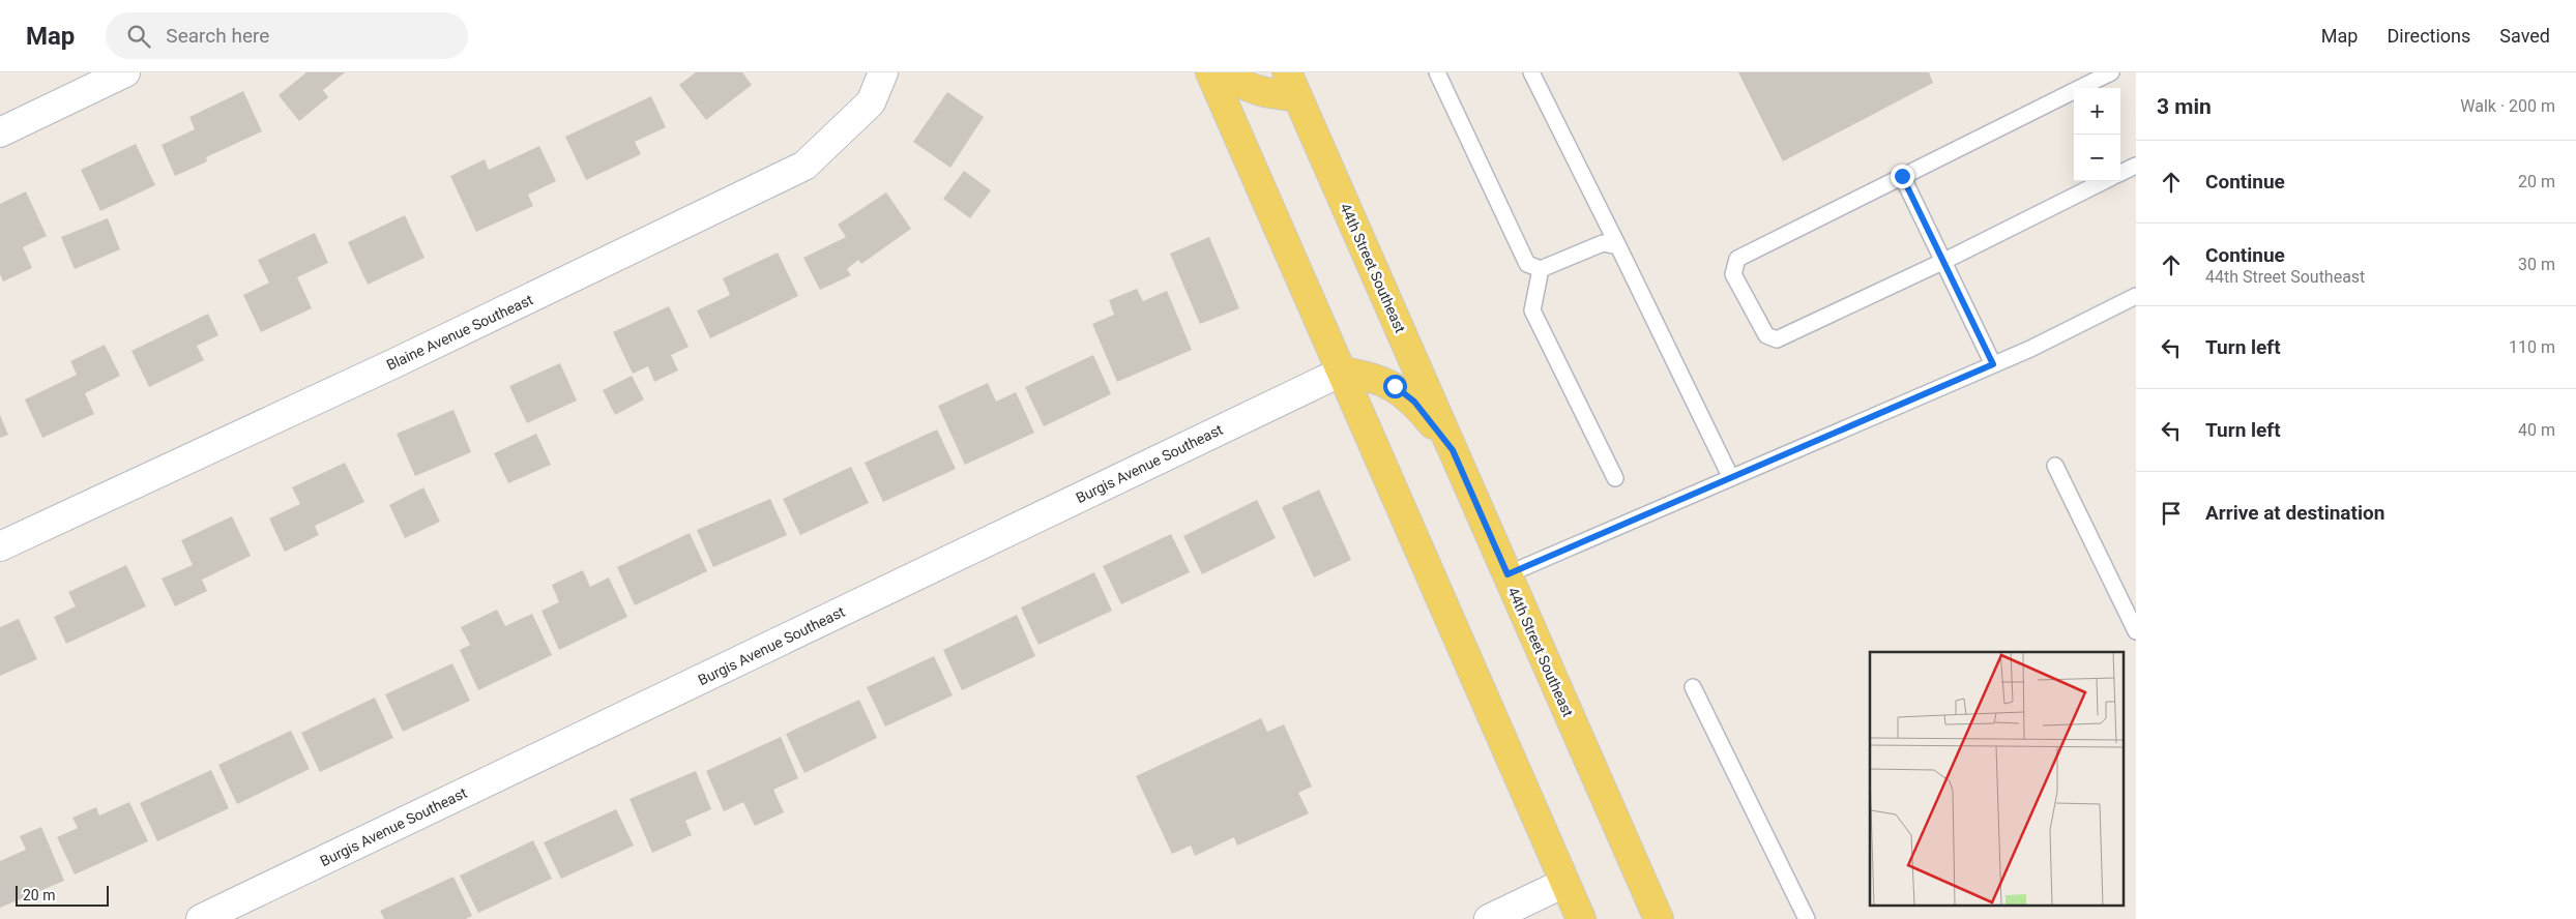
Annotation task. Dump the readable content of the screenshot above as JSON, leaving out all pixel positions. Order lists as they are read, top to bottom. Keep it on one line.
{"streets":{"main road":["44th Street Southeast"],"street":["Blaine Avenue Southeast","Burgis Avenue Southeast"]},"scale_bar":"20 m","page":{"header":"Map","search":"Search here","nav":["Map","Directions","Saved"],"heading":["3 min","Walk · 200 m"],"map_buttons":["+","−"],"list":[["Continue","20 m"],["Continue","44th Street Southeast","30 m"],["Turn left","110 m"],["Turn left","40 m"],"Arrive at destination"],"scale":"20 m"}}
